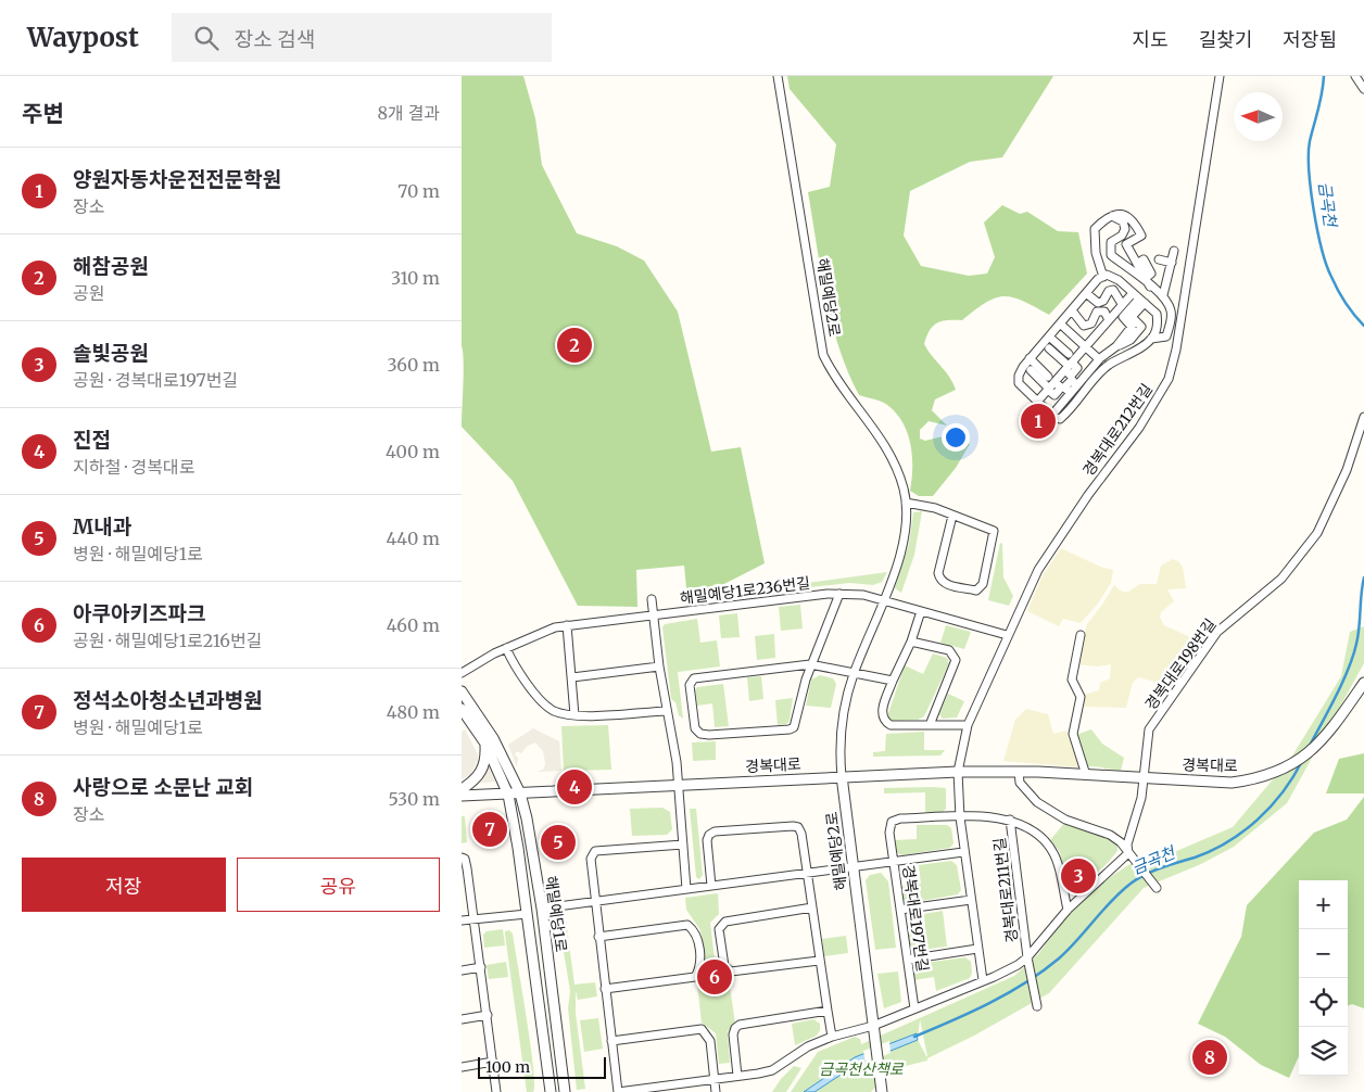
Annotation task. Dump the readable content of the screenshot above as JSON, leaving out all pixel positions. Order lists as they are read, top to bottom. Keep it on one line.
{"streets":{"street":["해밀예당2로","경복대로212번길","해밀예당1로236번길","경복대로198번길","경복대로","경복대로211번길","해밀예당1로","경복대로197번길"]},"crossings":[["해밀예당2로","해밀예당1로236번길"],["해밀예당2로","경복대로"],["경복대로212번길","경복대로"],["경복대로198번길","경복대로"],["경복대로","해밀예당1로"],["경복대로211번길","경복대로197번길"]],"water":["금곡천"],"parks":["금곡천산책로"],"scale_bar":"100 m","north":"left","page":{"header":"Waypost","search":"장소 검색","nav":["지도","길찾기","저장됨"],"heading":["주변","8개 결과"],"list":[{"mark":"1","name":"양원자동차운전전문학원","note":"장소","value":"70 m"},{"mark":"2","name":"해참공원","note":"공원","value":"310 m"},{"mark":"3","name":"솔빛공원","note":"공원 · 경복대로197번길","value":"360 m"},{"mark":"4","name":"진접","note":"지하철 · 경복대로","value":"400 m"},{"mark":"5","name":"M내과","note":"병원 · 해밀예당1로","value":"440 m"},{"mark":"6","name":"아쿠아키즈파크","note":"공원 · 해밀예당1로216번길","value":"460 m"},{"mark":"7","name":"정석소아청소년과병원","note":"병원 · 해밀예당1로","value":"480 m"},{"mark":"8","name":"사랑으로 소문난 교회","note":"장소","value":"530 m"}],"pins":["2","1","4","7","5","3","6","8"],"buttons":["저장","공유"],"map_buttons":["+","−"],"scale":"100 m"}}
